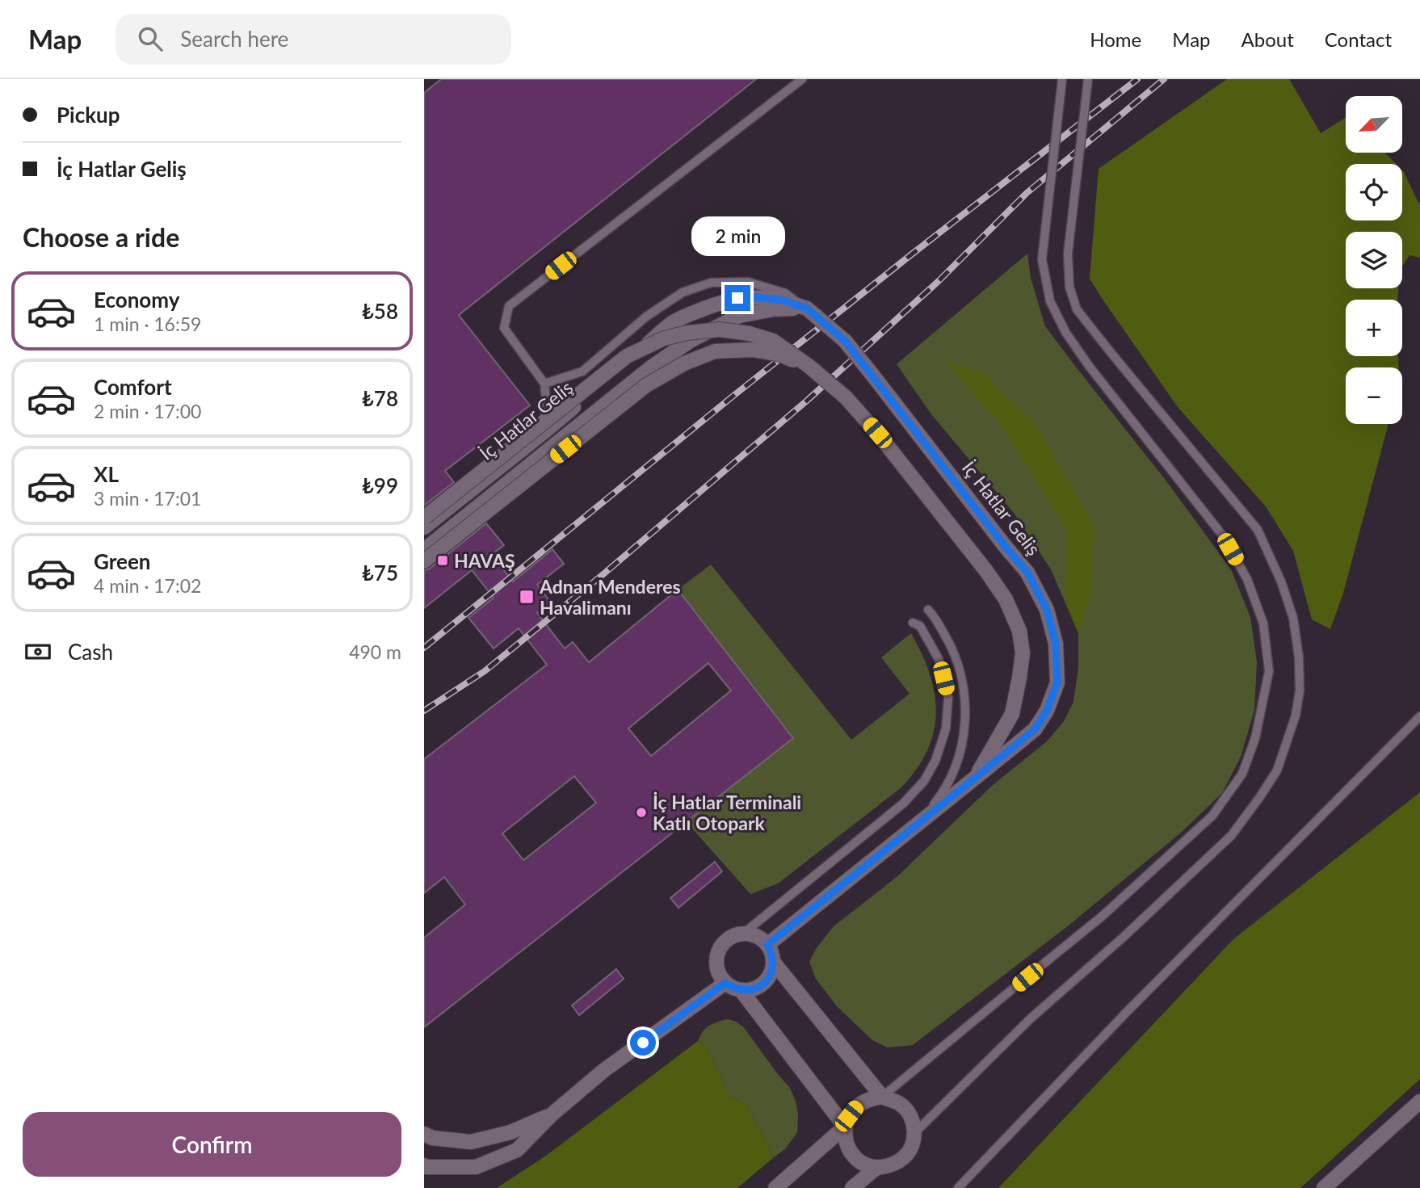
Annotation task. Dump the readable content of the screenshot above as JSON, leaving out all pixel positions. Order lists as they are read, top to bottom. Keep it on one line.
{"streets":{"street":["İç Hatlar Geliş"]},"places":{"transit":["HAVAŞ","Adnan Menderes Havalimanı"],"other":["İç Hatlar Terminali Katlı Otopark"]},"north":"bottom left","page":{"header":"Map","search":"Search here","nav":["Home","Map","About","Contact"],"banner":["Pickup","İç Hatlar Geliş"],"map_buttons":["+","−"],"heading":"Choose a ride","bubble":"2 min","list":[{"name":"Economy","note":"1 min · 16:59","value":"₺58"},{"name":"Comfort","note":"2 min · 17:00","value":"₺78"},{"name":"XL","note":"3 min · 17:01","value":"₺99"},{"name":"Green","note":"4 min · 17:02","value":"₺75"}],"pay":["Cash","490 m"],"buttons":"Confirm"}}
